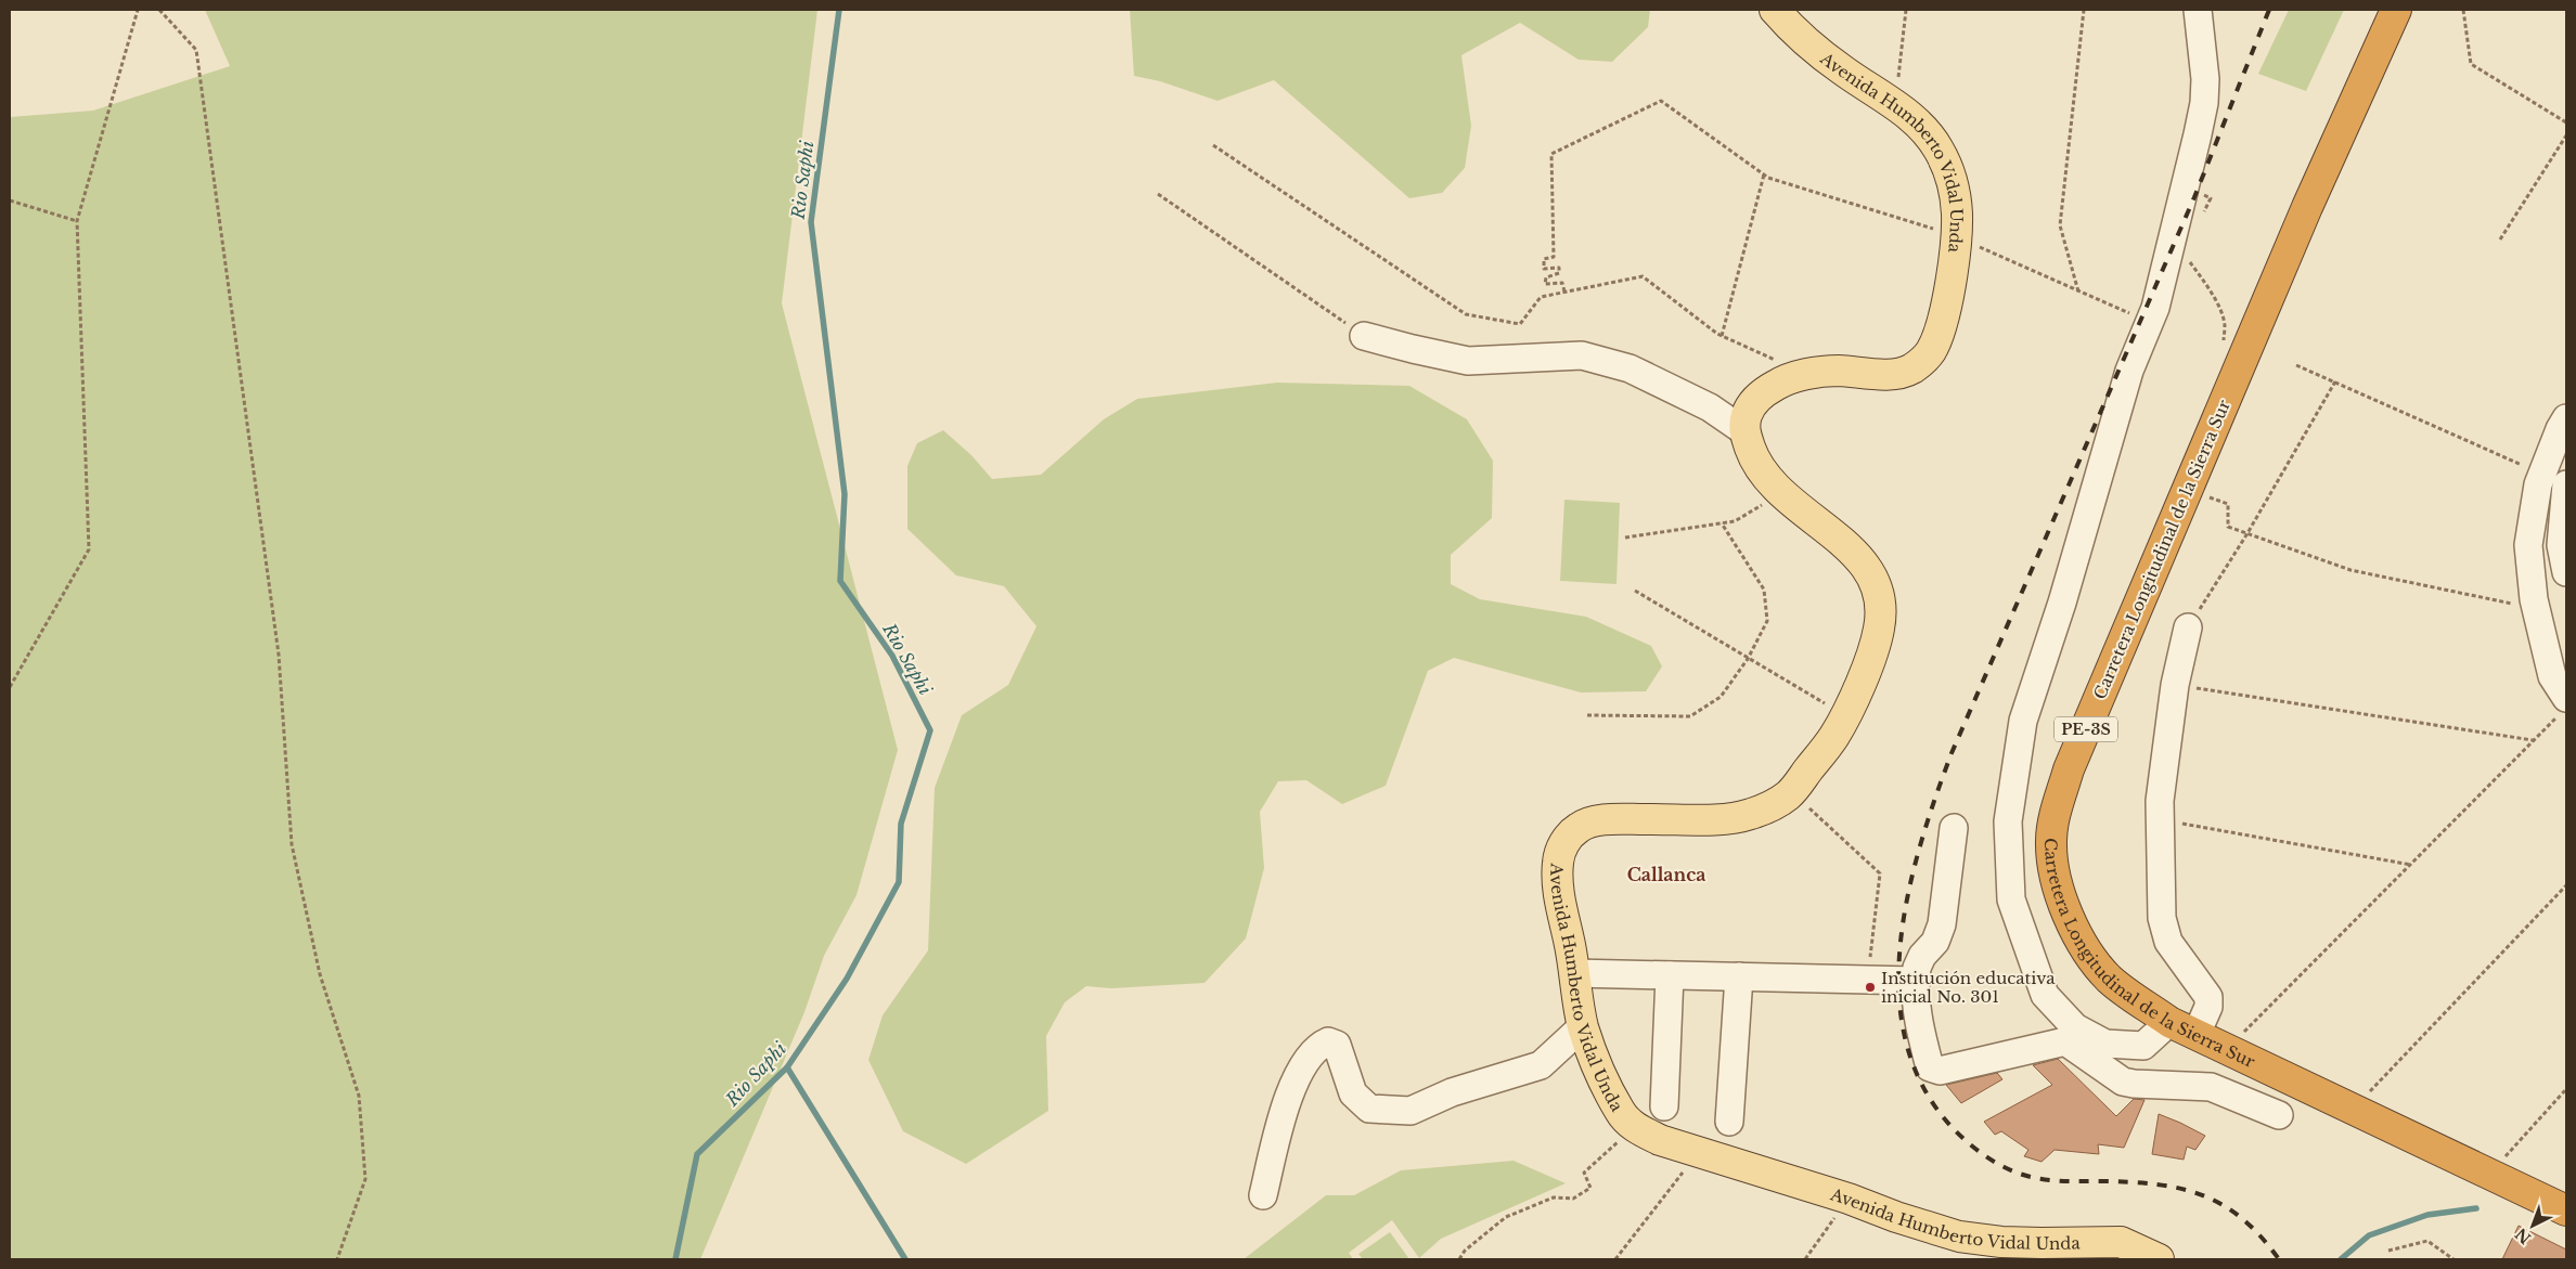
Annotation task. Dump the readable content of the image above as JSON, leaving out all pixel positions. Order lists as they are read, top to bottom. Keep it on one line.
{"streets":{"highway":["Carretera Longitudinal de la Sierra Sur","PE-3S"],"main road":["Avenida Humberto Vidal Unda"]},"districts":["Callanca"],"water":["Rio Saphi"],"places":["Institución educativa inicial No. 301"],"north":"bottom left"}
